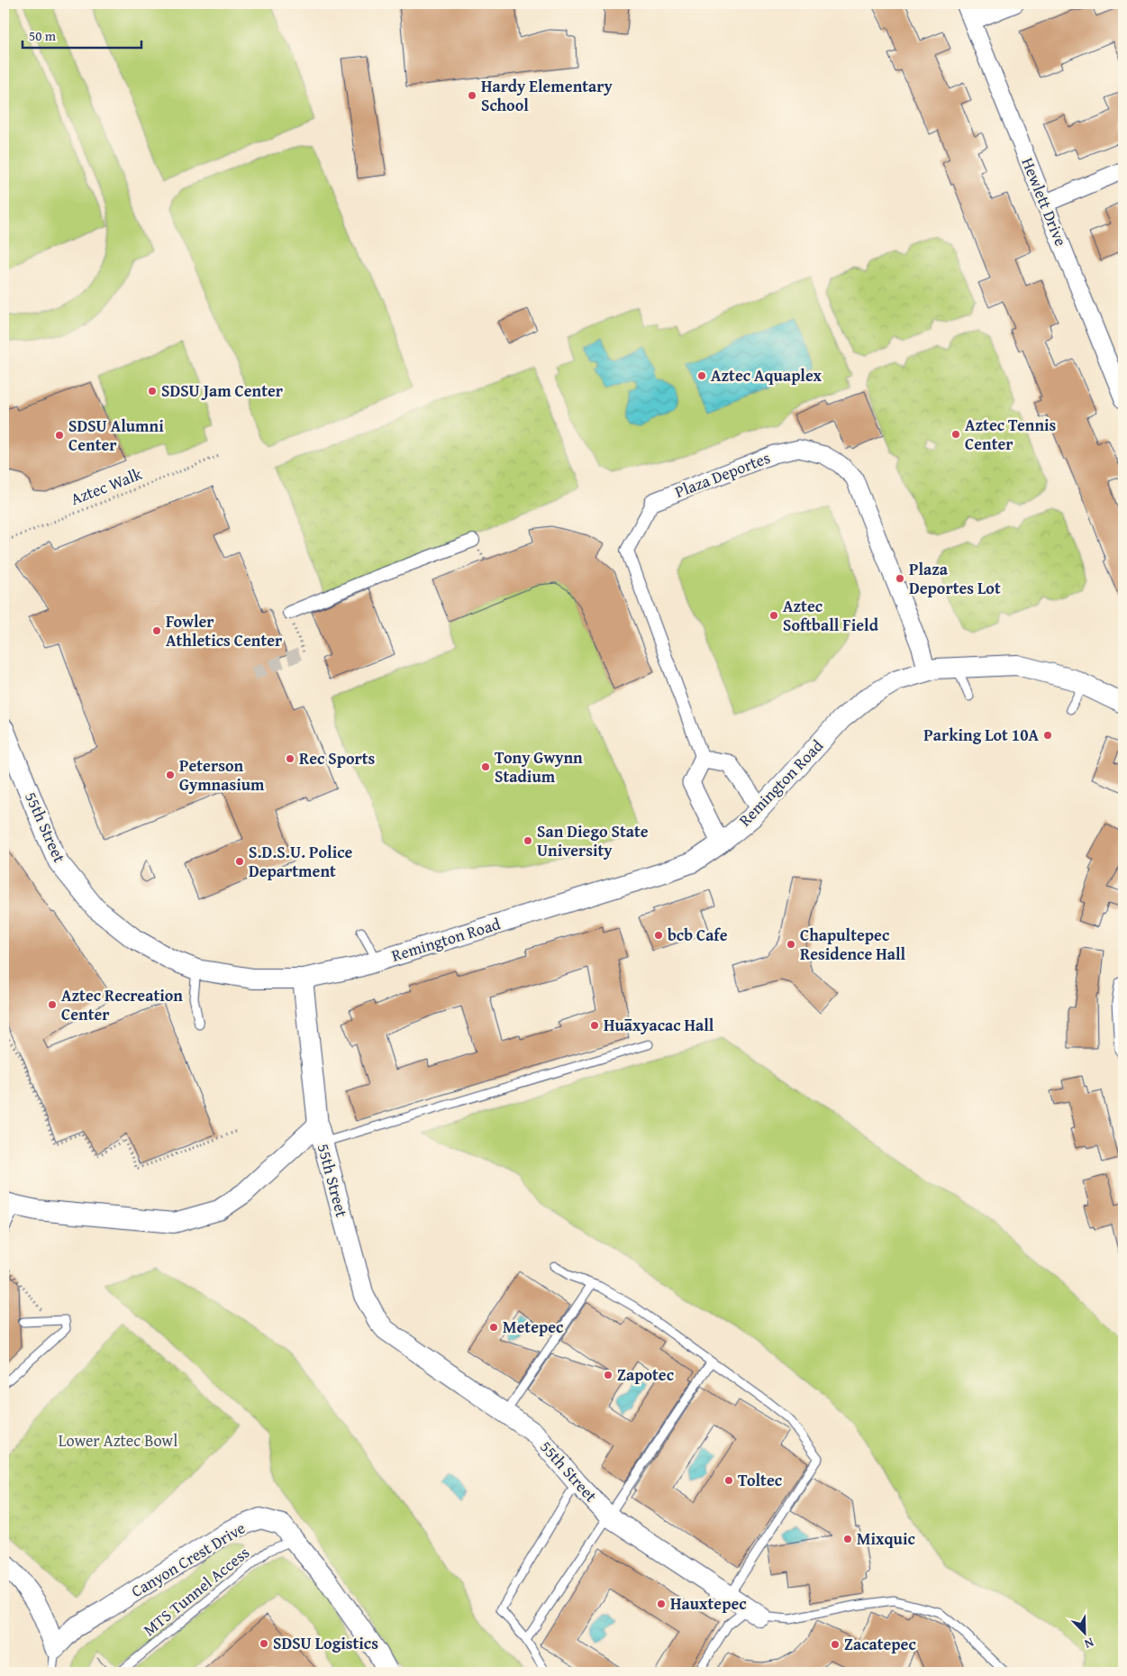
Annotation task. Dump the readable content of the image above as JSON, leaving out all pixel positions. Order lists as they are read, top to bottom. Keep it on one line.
{"streets":{"street":["Hewlett Drive","Plaza Deportes","Remington Road","55th Street","Canyon Crest Drive"],"lane":["MTS Tunnel Access"],"path":["Aztec Walk"]},"crossings":[["Plaza Deportes","Remington Road"],["Remington Road","55th Street"],["Canyon Crest Drive","MTS Tunnel Access"]],"parks":["Lower Aztec Bowl"],"places":["Hardy Elementary School","Aztec Aquaplex","SDSU Jam Center","Aztec Tennis Center","SDSU Alumni Center","Plaza Deportes Lot","Aztec Softball Field","Fowler Athletics Center","Parking Lot 10A","Rec Sports","Tony Gwynn Stadium","Peterson Gymnasium","San Diego State University","S.D.S.U. Police Department","bcb Cafe","Chapultepec Residence Hall","Aztec Recreation Center","Huāxyacac Hall","Metepec","Zapotec","Toltec","Mixquic","Hauxtepec","SDSU Logistics","Zacatepec"],"scale_bar":"50 m","north":"bottom right"}
